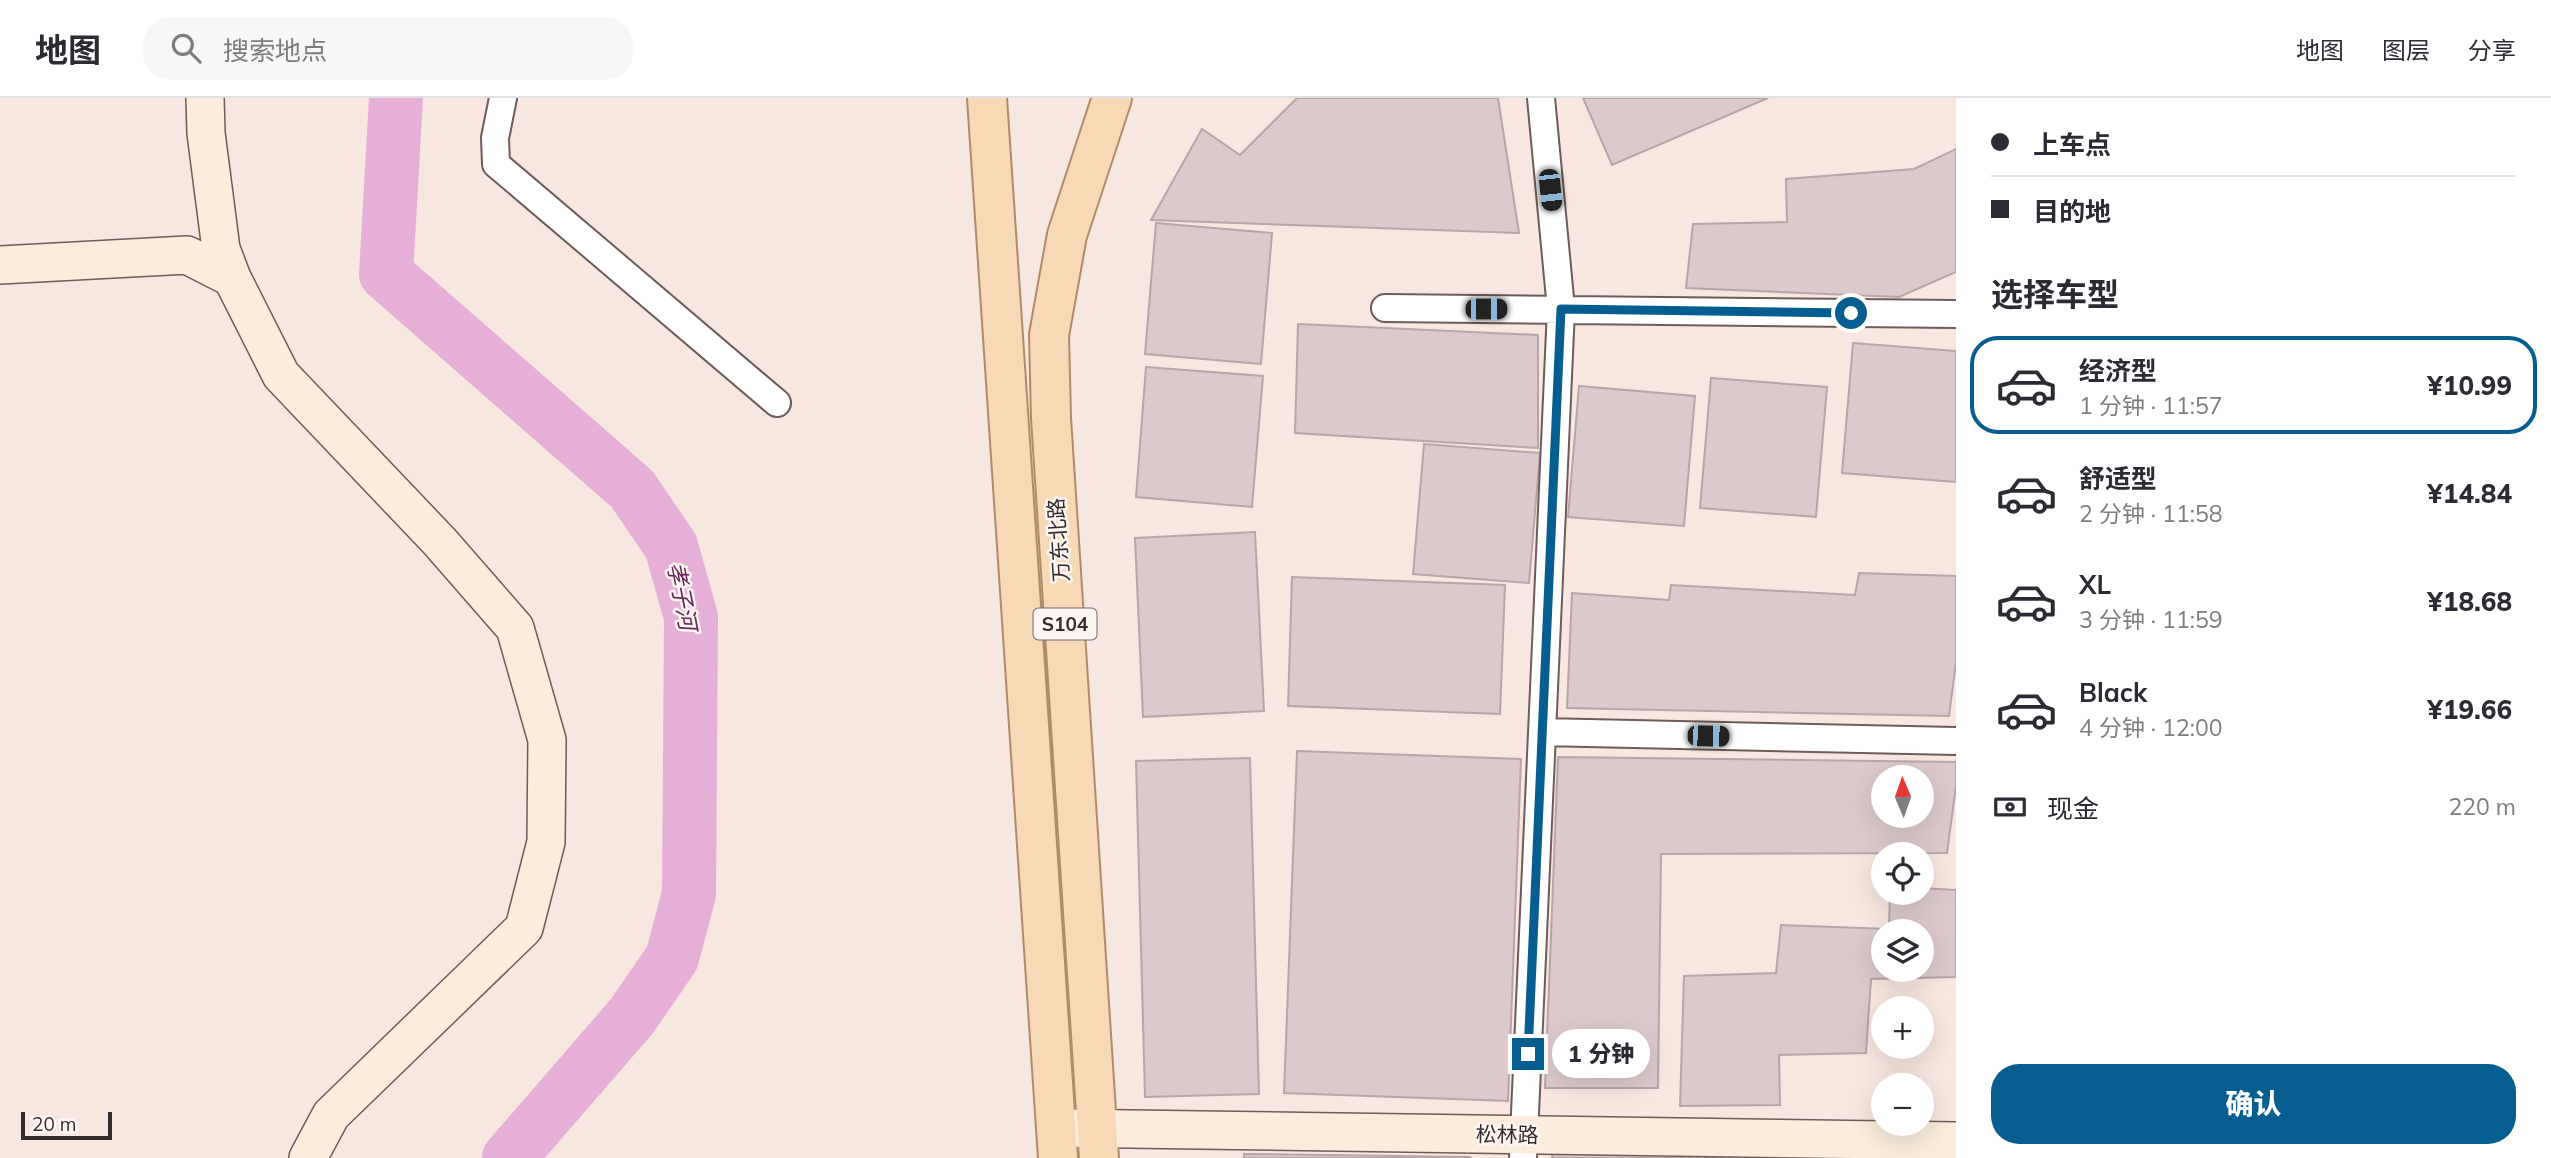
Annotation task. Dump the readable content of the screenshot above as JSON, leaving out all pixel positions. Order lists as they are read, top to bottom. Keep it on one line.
{"streets":{"main road":["万东北路","S104"],"street":["松林路"]},"crossings":[["万东北路","松林路"]],"water":["孝子河"],"scale_bar":"20 m","north":"top","page":{"header":"地图","search":"搜索地点","nav":["地图","图层","分享"],"banner":["上车点","目的地"],"heading":"选择车型","list":[{"name":"经济型","note":"1 分钟 · 11:57","value":"¥10.99"},{"name":"舒适型","note":"2 分钟 · 11:58","value":"¥14.84"},{"name":"XL","note":"3 分钟 · 11:59","value":"¥18.68"},{"name":"Black","note":"4 分钟 · 12:00","value":"¥19.66"}],"map_buttons":["+","−"],"pay":["现金","220 m"],"bubble":"1 分钟","buttons":"确认","scale":"20 m"}}
